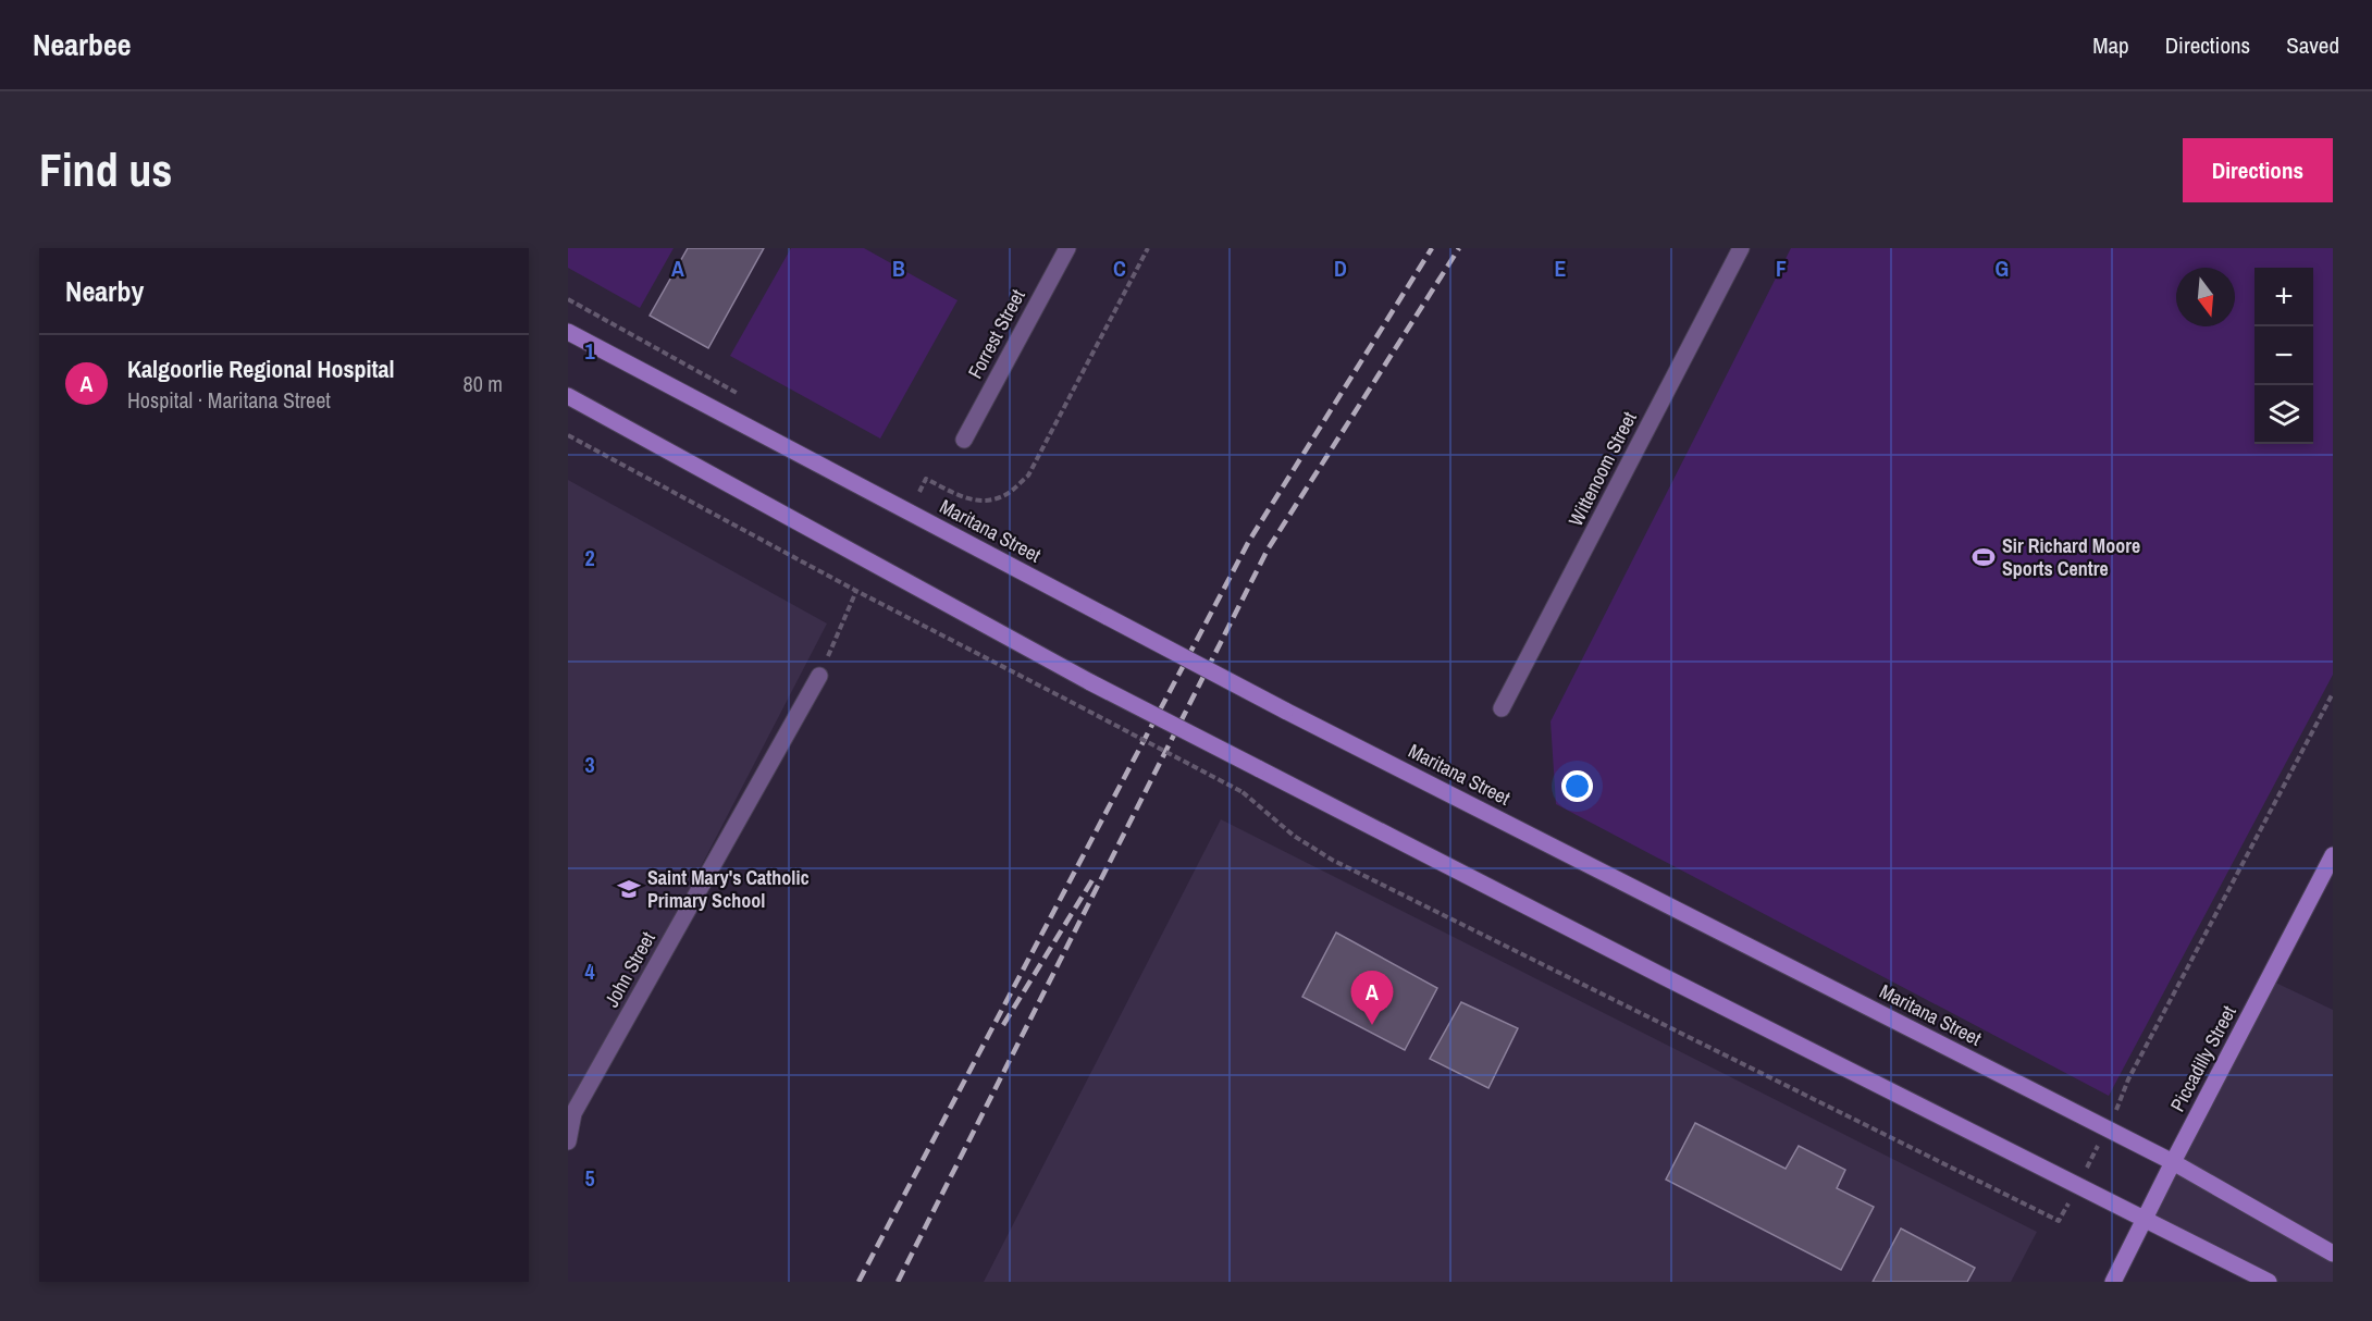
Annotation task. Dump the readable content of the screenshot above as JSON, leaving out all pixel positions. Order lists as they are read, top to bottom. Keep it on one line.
{"streets":{"main road":["Maritana Street","Piccadilly Street"],"street":["Forrest Street","Wittenoom Street","John Street"]},"crossings":[["Maritana Street","Piccadilly Street"]],"places":{"sports":["Sir Richard Moore Sports Centre"],"school or university":["Saint Mary's Catholic Primary School"]},"north":"bottom","page":{"header":"Nearbee","nav":["Map","Directions","Saved"],"buttons":"Directions","title":"Find us","heading":"Nearby","map_buttons":["+","−"],"list":[{"mark":"A","name":"Kalgoorlie Regional Hospital","note":"Hospital · Maritana Street","value":"80 m"}],"pins":"A"},"grid":{"columns":["A","B","C","D","E","F","G"],"rows":["1","2","3","4","5"]}}
